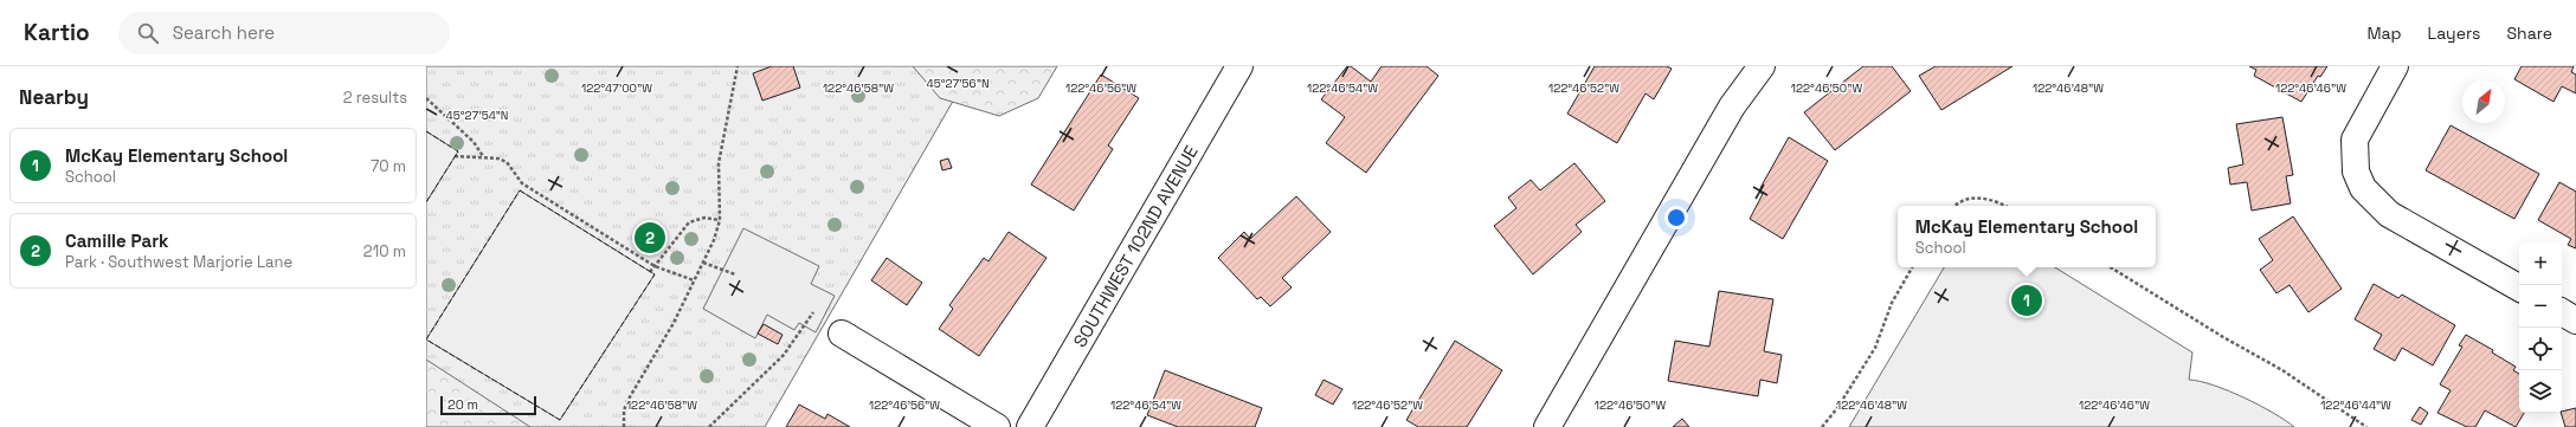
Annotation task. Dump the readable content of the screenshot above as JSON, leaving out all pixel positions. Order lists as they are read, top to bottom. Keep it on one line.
{"streets":{"street":["SOUTHWEST 102ND AVENUE"]},"scale_bar":"20 m","north":"top right","page":{"header":"Kartio","search":"Search here","nav":["Map","Layers","Share"],"heading":["Nearby","2 results"],"list":[{"mark":"1","name":"McKay Elementary School","note":"School","value":"70 m"},{"mark":"2","name":"Camille Park","note":"Park · Southwest Marjorie Lane","value":"210 m"}],"popup":["McKay Elementary School","School"],"pins":["2","1"],"map_buttons":["+","−"],"scale":"20 m"},"coordinates":["45°27'56\"N","122°46'58\"W","122°46'56\"W","122°46'54\"W","122°46'52\"W","122°46'50\"W","122°47'00\"W","122°46'48\"W","122°46'46\"W","45°27'54\"N","122°46'44\"W"]}
